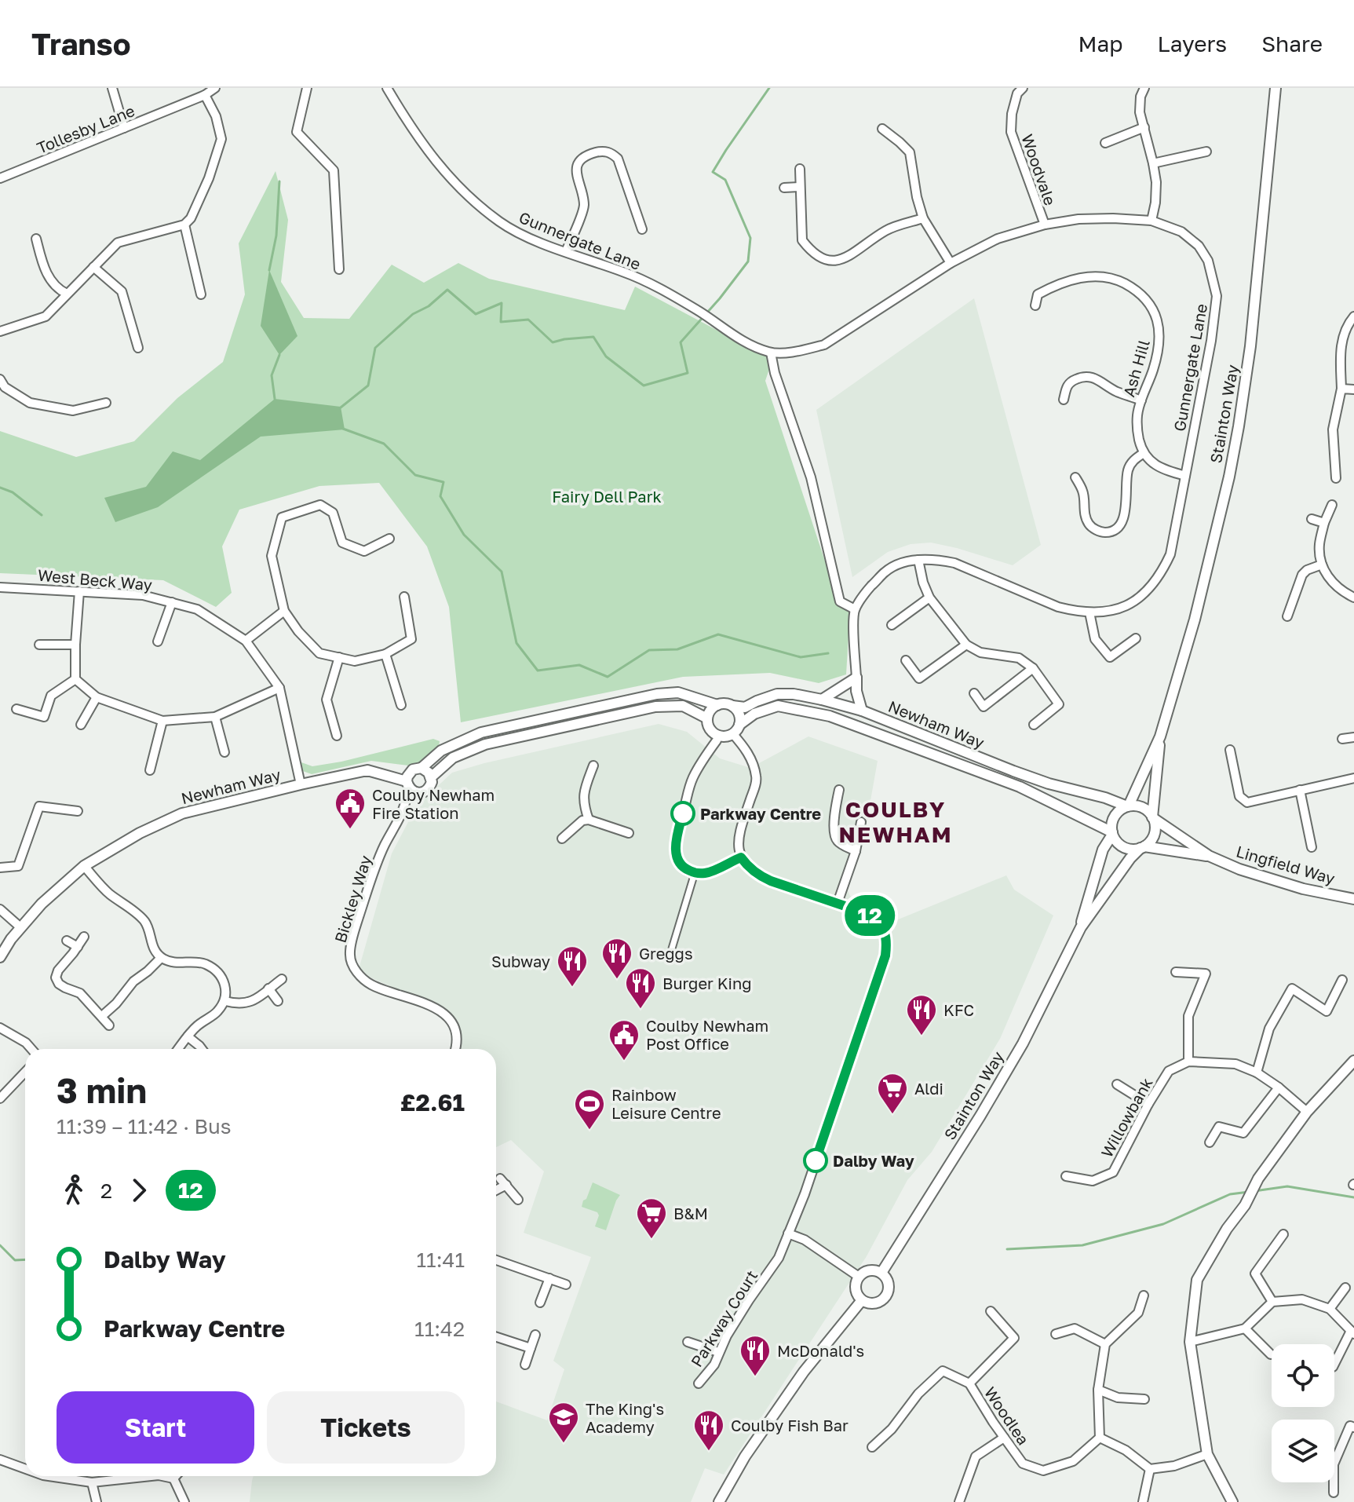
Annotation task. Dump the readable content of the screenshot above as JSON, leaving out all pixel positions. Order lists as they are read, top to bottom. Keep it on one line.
{"streets":{"street":["Tollesby Lane","Woodvale","Gunnergate Lane","Ash Hill","Stainton Way","West Beck Way","Newham Way","Lingfield Way","Bickley Way","Willowbank","Parkway Court","Woodlea"]},"crossings":[["Woodvale","Gunnergate Lane"],["Stainton Way","Newham Way"],["Stainton Way","Lingfield Way"],["West Beck Way","Newham Way"],["Newham Way","Lingfield Way"],["Newham Way","Bickley Way"]],"districts":["COULBY NEWHAM"],"parks":["Fairy Dell Park"],"places":{"other":["Parkway Centre","Dalby Way"],"public building":["Coulby Newham Fire Station","Coulby Newham Post Office"],"restaurant":["Greggs","Subway","Burger King","KFC","McDonald's","Coulby Fish Bar"],"supermarket":["Aldi","B&M"],"sports":["Rainbow Leisure Centre"],"school or university":["The King's Academy"]},"lines":["bus line 12"],"page":{"header":"Transo","nav":["Map","Layers","Share"],"on_map":"12","heading":["3 min","11:39 – 11:42 · Bus","£2.61"],"legs":["2","12"],"list":[{"name":"Dalby Way","value":"11:41"},{"name":"Parkway Centre","value":"11:42"}],"buttons":["Start","Tickets"]}}
